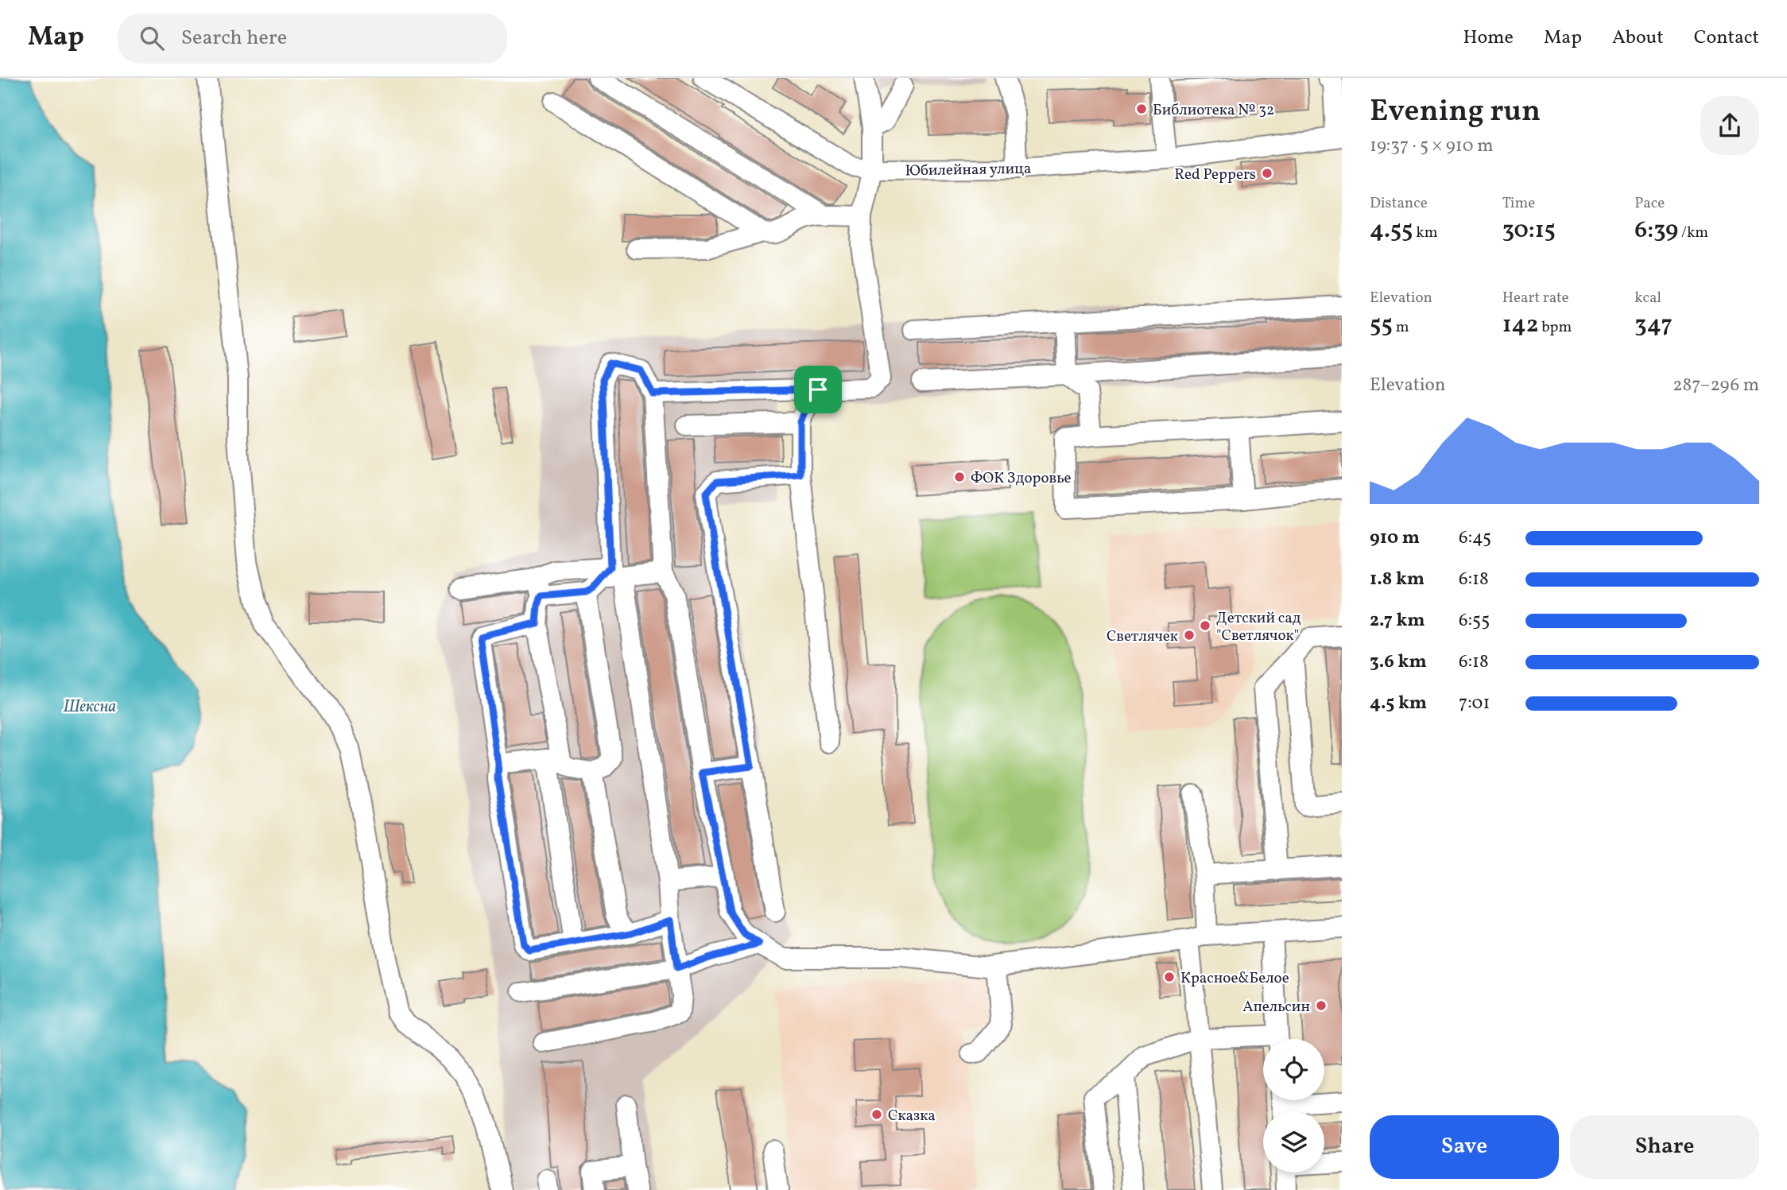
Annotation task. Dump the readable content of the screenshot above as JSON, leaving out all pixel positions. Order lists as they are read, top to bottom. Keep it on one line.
{"streets":{"street":["Юбилейная улица"]},"water":["Шексна"],"places":["Библиотека № 32","Red Peppers","ФОК Здоровье","Детский сад \"Светлячок\"","Светлячек","Красное&Белое","Апельсин","Сказка"],"page":{"header":"Map","search":"Search here","nav":["Home","Map","About","Contact"],"heading":["Evening run","19:37 · 5 × 910 m"],"stats":[["Distance","4.55 km"],["Time","30:15"],["Pace","6:39 /km"],["Elevation","55 m"],["Heart rate","142 bpm"],["kcal","347"]],"chart":["Elevation","287–296 m"],"list":[{"name":"910 m","note":"6:45"},{"name":"1.8 km","note":"6:18"},{"name":"2.7 km","note":"6:55"},{"name":"3.6 km","note":"6:18"},{"name":"4.5 km","note":"7:01"}],"buttons":["Save","Share"]}}
